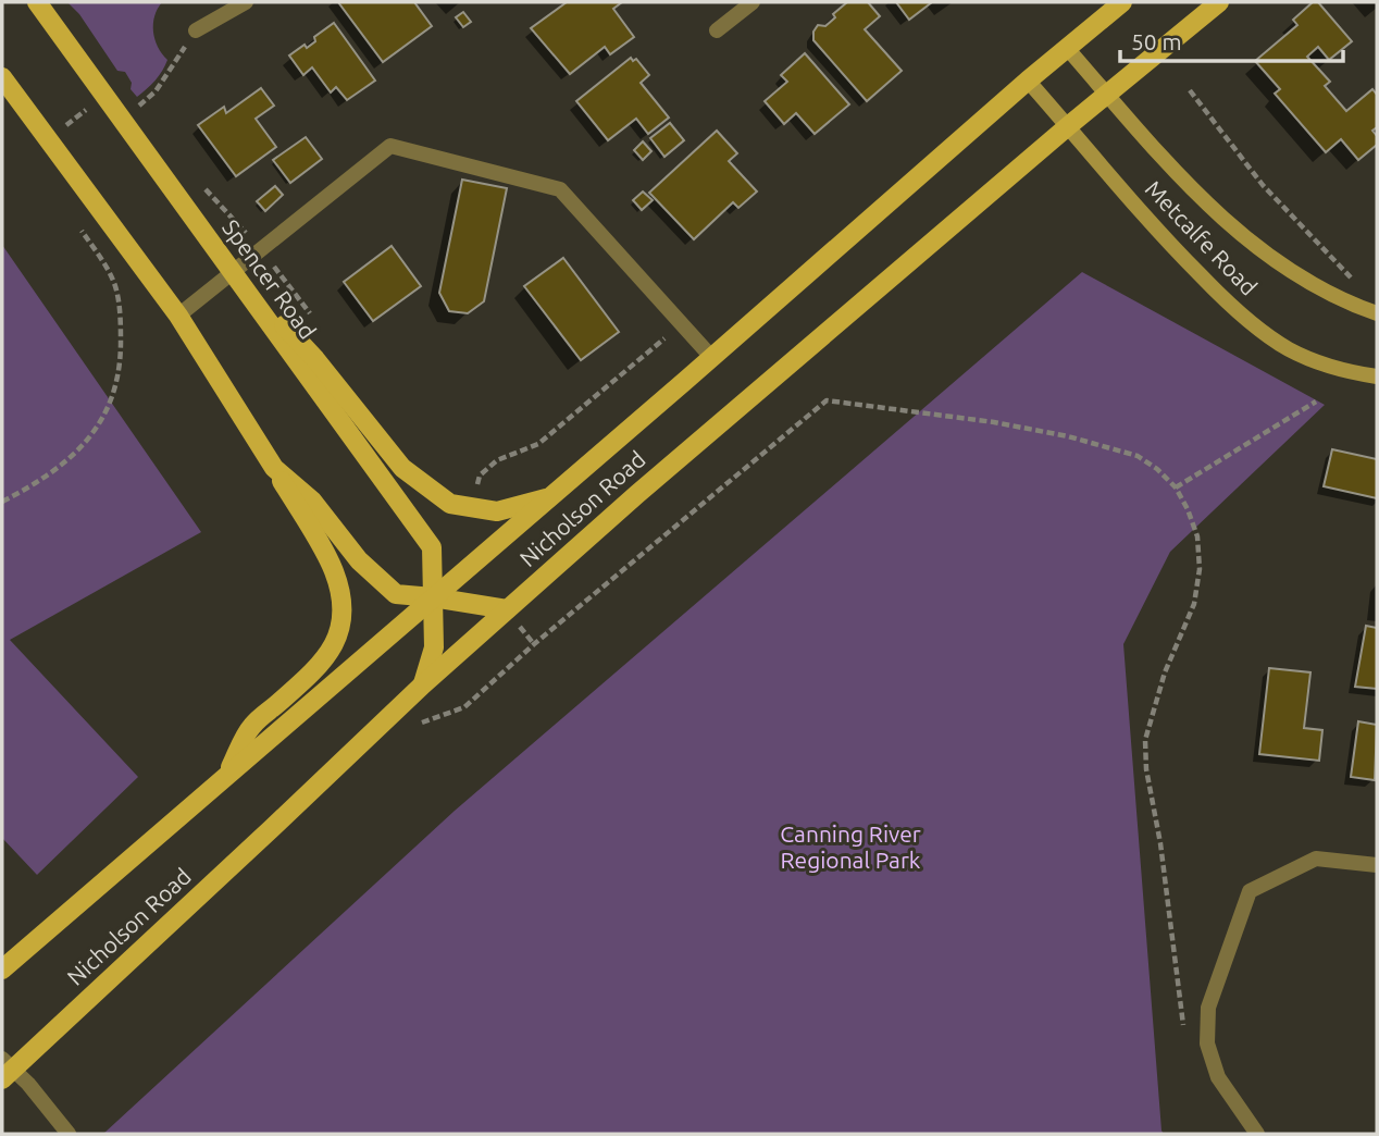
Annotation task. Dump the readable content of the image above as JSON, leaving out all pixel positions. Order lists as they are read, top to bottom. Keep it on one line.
{"streets":{"main road":["Metcalfe Road","Spencer Road","Nicholson Road"]},"crossings":[["Metcalfe Road","Nicholson Road"],["Spencer Road","Nicholson Road"]],"parks":["Canning River Regional Park"],"scale_bar":"50 m"}
